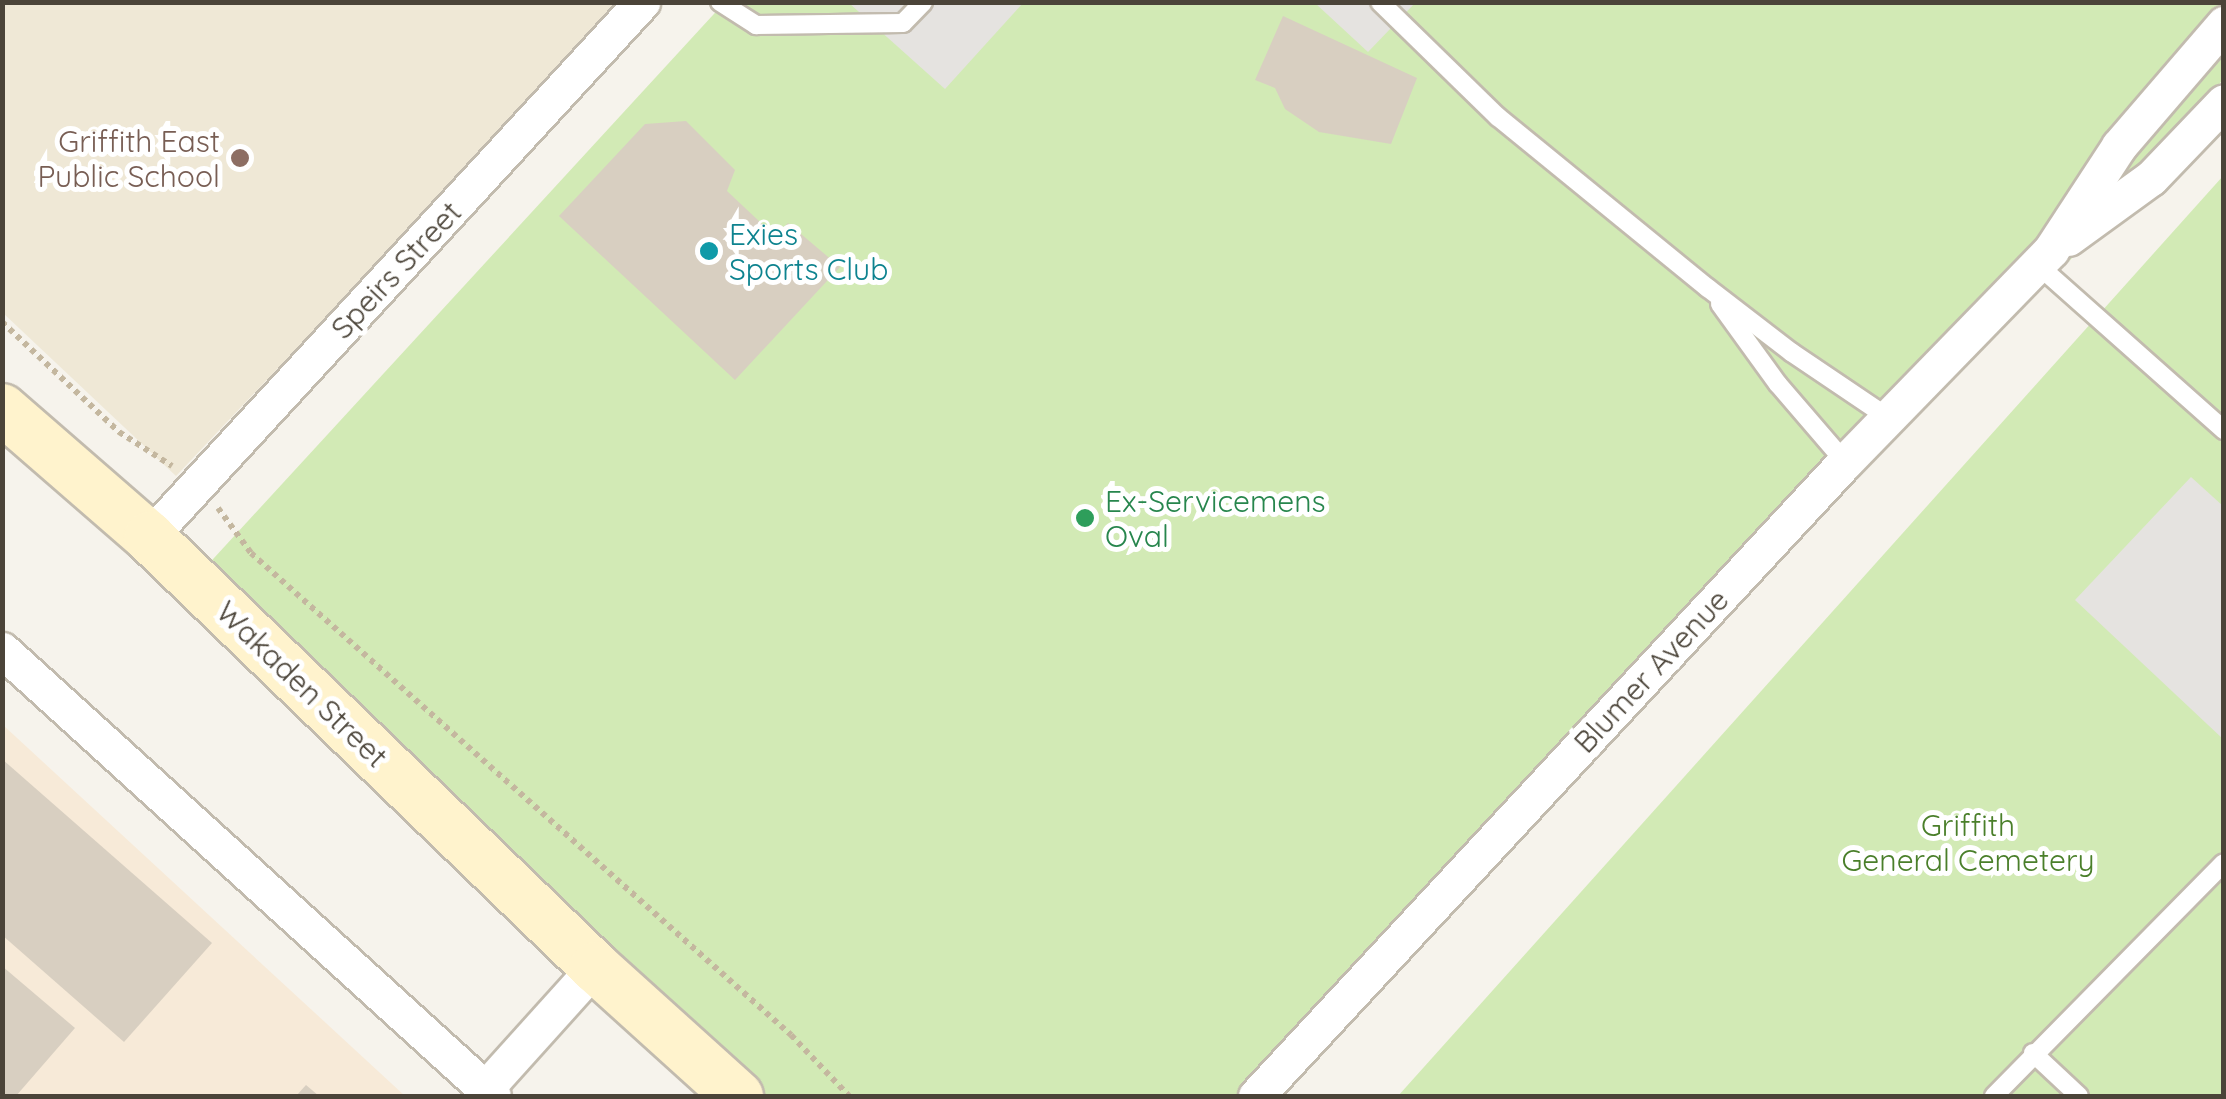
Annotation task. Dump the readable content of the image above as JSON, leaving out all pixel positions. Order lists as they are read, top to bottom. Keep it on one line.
{"streets":{"main road":["Wakaden Street"],"street":["Speirs Street","Blumer Avenue"]},"crossings":[["Speirs Street","Wakaden Street"]],"parks":["Griffith General Cemetery"],"places":["Griffith East Public School","Exies Sports Club","Ex-Servicemens Oval"]}
